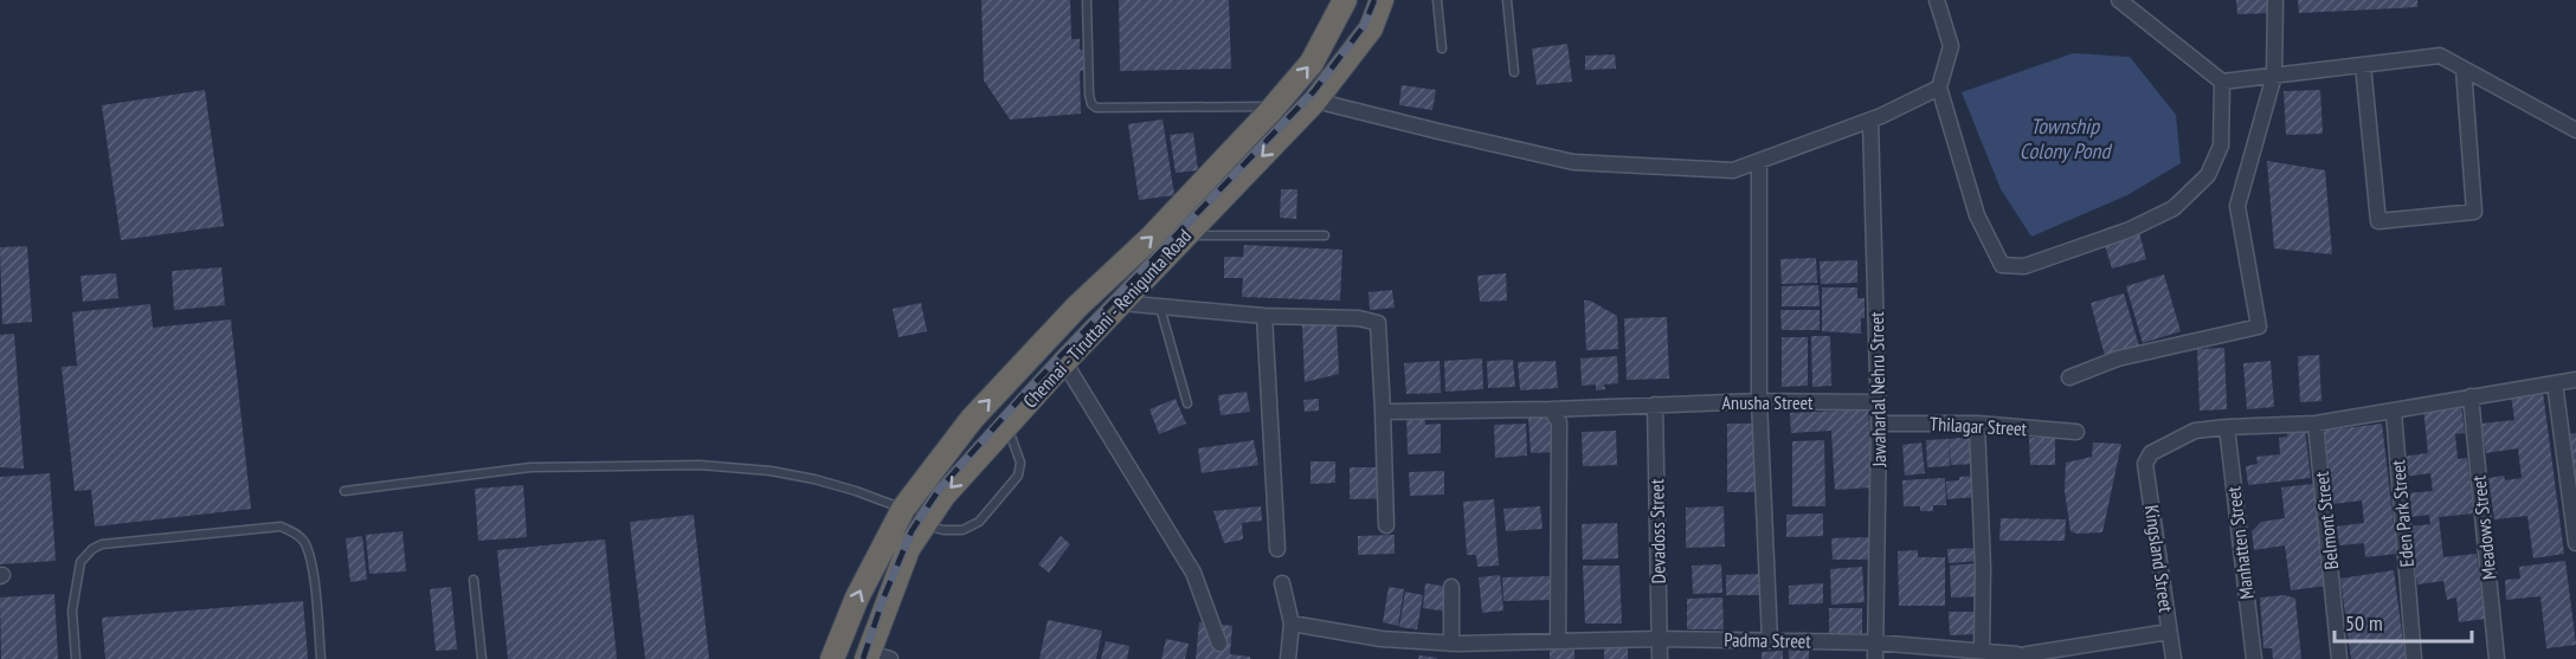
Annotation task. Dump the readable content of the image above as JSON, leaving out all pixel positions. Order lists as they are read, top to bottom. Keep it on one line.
{"streets":{"highway":["Chennai - Tiruttani - Renigunta Road"],"street":["Jawaharlal Nehru Street","Anusha Street","Thilagar Street","Eden Park Street","Belmont Street","Meadows Street","Devadoss Street","Manhatten Street","Kingsland Street","Padma Street"]},"crossings":[["Jawaharlal Nehru Street","Anusha Street"],["Jawaharlal Nehru Street","Thilagar Street"],["Jawaharlal Nehru Street","Padma Street"],["Anusha Street","Devadoss Street"],["Devadoss Street","Padma Street"],["Manhatten Street","Kingsland Street"],["Kingsland Street","Padma Street"]],"water":["Township Colony Pond"],"scale_bar":"50 m"}
